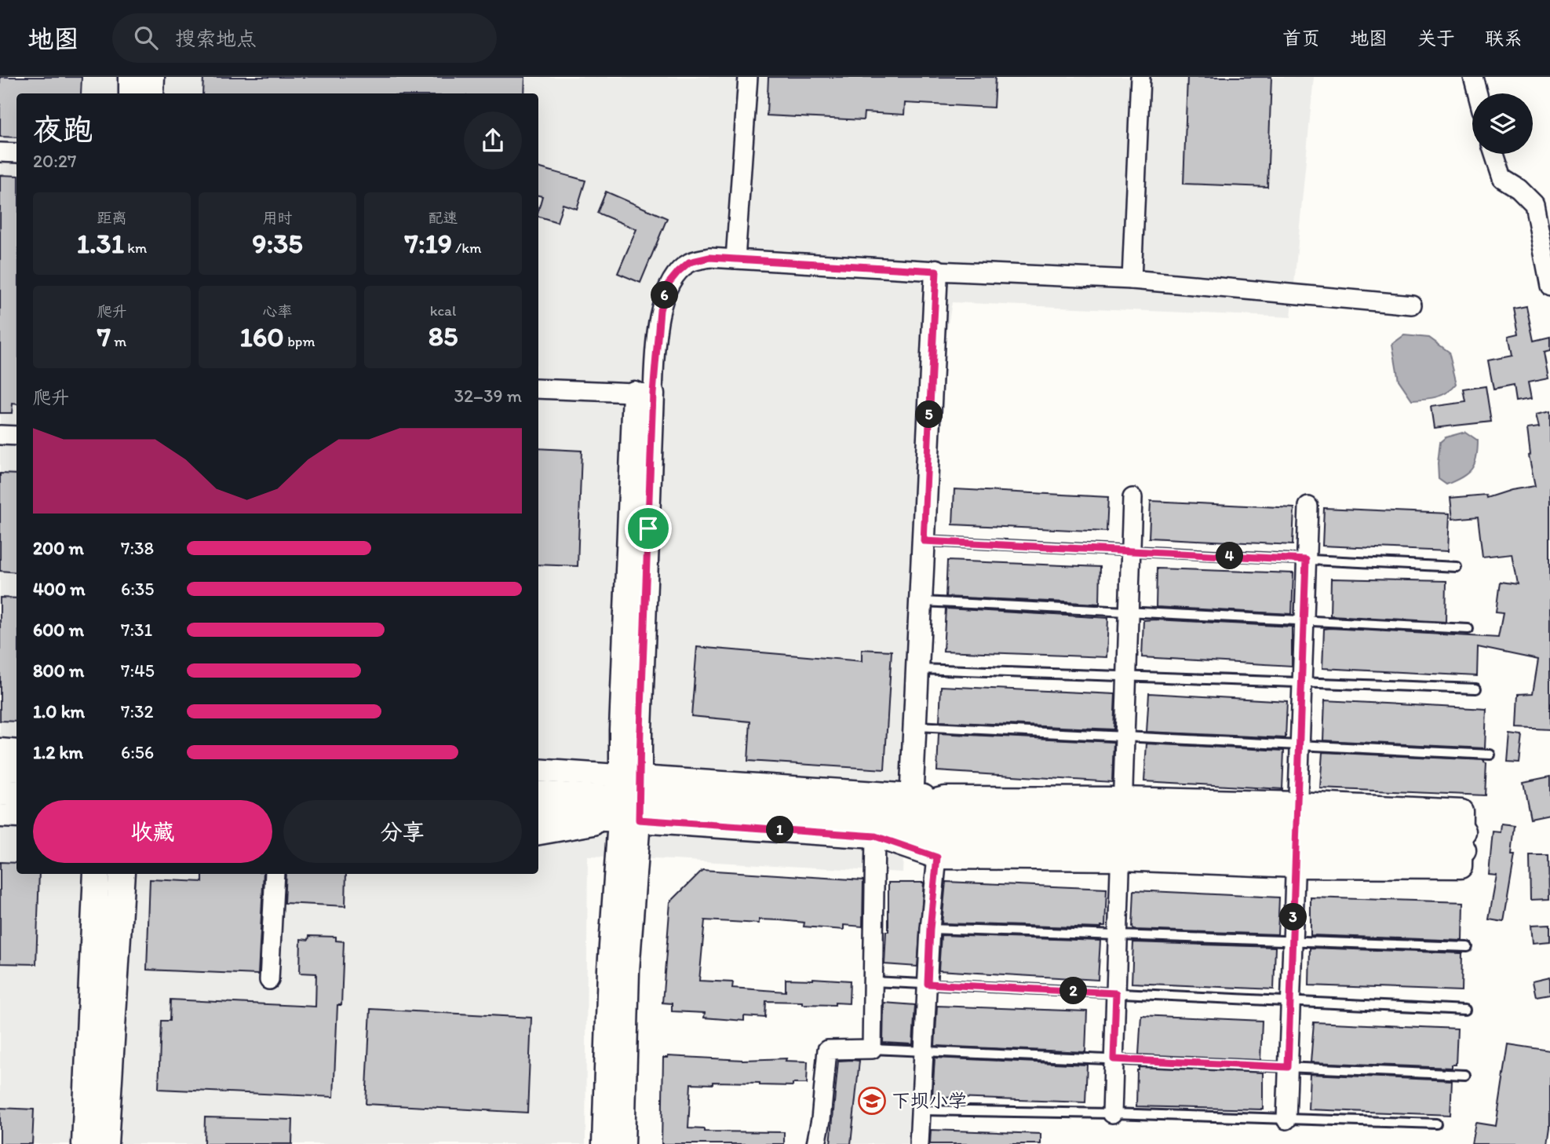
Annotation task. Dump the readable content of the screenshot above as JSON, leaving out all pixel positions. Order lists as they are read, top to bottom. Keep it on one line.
{"places":{"school or university":["下坝小学"]},"page":{"header":"地图","search":"搜索地点","nav":["首页","地图","关于","联系"],"heading":["夜跑","20:27"],"stats":[["距离","1.31 km"],["用时","9:35"],["配速","7:19 /km"],["爬升","7 m"],["心率","160 bpm"],["kcal","85"]],"pins":["6","5","4","1","3","2"],"chart":["爬升","32–39 m"],"list":[{"name":"200 m","note":"7:38"},{"name":"400 m","note":"6:35"},{"name":"600 m","note":"7:31"},{"name":"800 m","note":"7:45"},{"name":"1.0 km","note":"7:32"},{"name":"1.2 km","note":"6:56"}],"buttons":["收藏","分享"]}}
